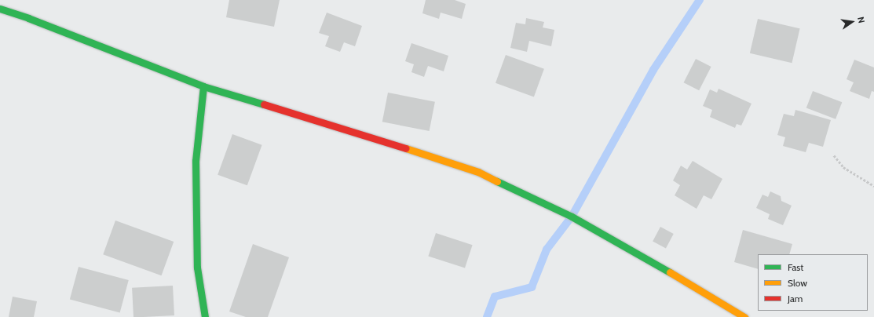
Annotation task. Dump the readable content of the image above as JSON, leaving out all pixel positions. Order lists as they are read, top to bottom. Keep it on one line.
{"legend":["Fast","Slow","Jam"],"north":"right"}
